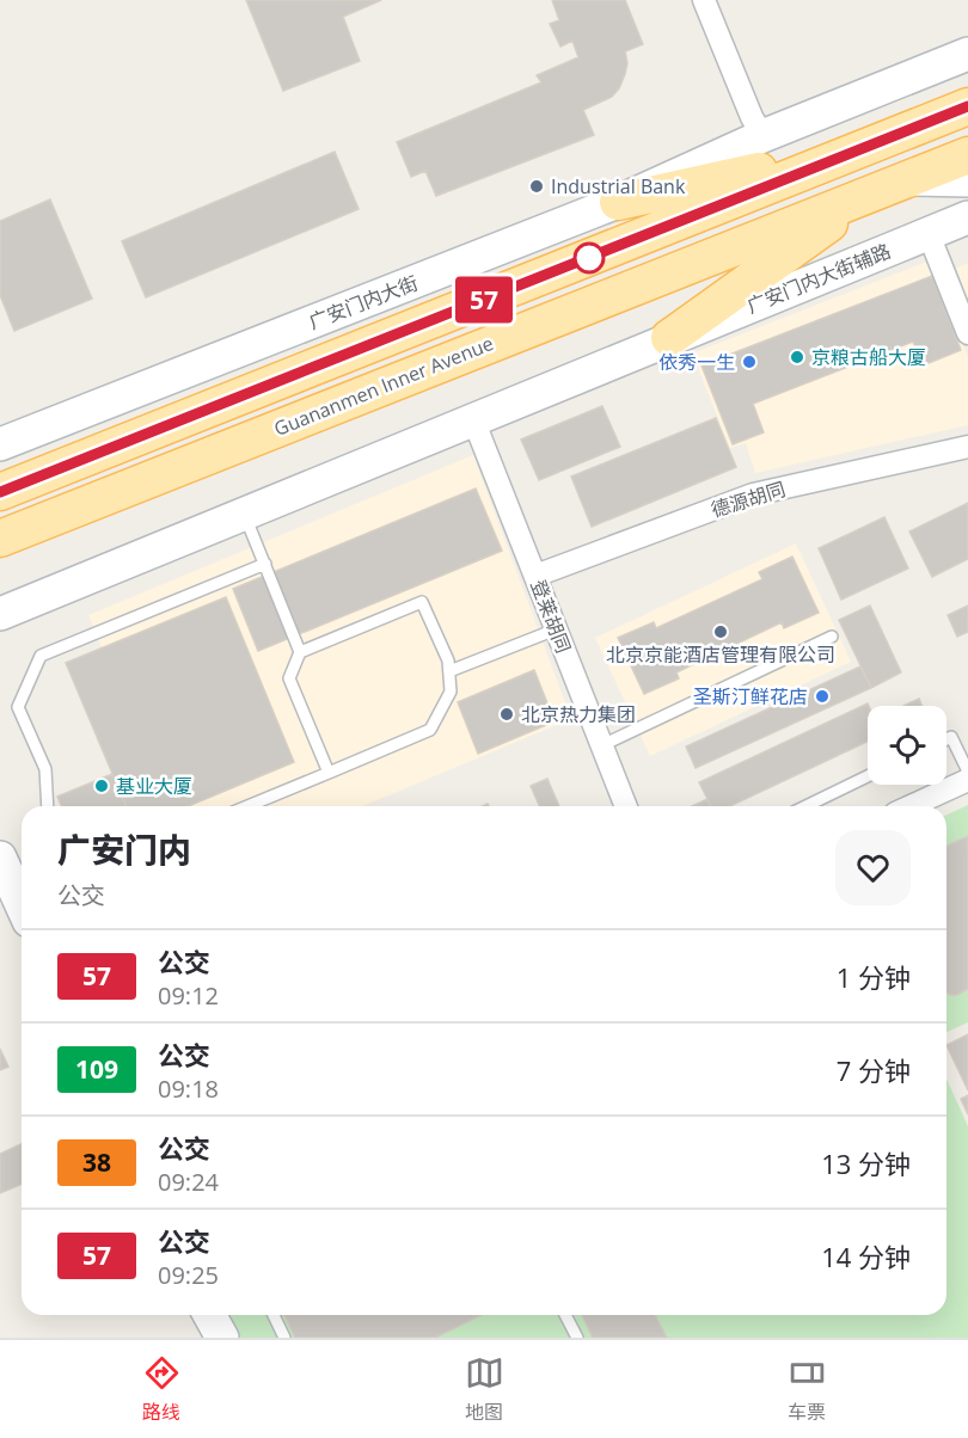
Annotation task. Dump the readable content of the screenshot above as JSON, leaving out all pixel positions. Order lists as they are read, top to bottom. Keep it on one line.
{"streets":{"main road":["Guananmen Inner Avenue"],"street":["广安门内大街辅路","广安门内大街","德源胡同","登莱胡同"]},"crossings":[["德源胡同","登莱胡同"]],"places":["Industrial Bank","京粮古船大厦","依秀一生","北京京能酒店管理有限公司","圣斯汀鲜花店","北京热力集团","基业大厦"],"lines":["bus line 57"],"page":{"on_map":"57","heading":["广安门内","公交"],"list":[{"mark":"57","name":"公交","note":"09:12","value":"1 分钟"},{"mark":"109","name":"公交","note":"09:18","value":"7 分钟"},{"mark":"38","name":"公交","note":"09:24","value":"13 分钟"},{"mark":"57","name":"公交","note":"09:25","value":"14 分钟"}],"tabs":["路线","地图","车票"]}}
